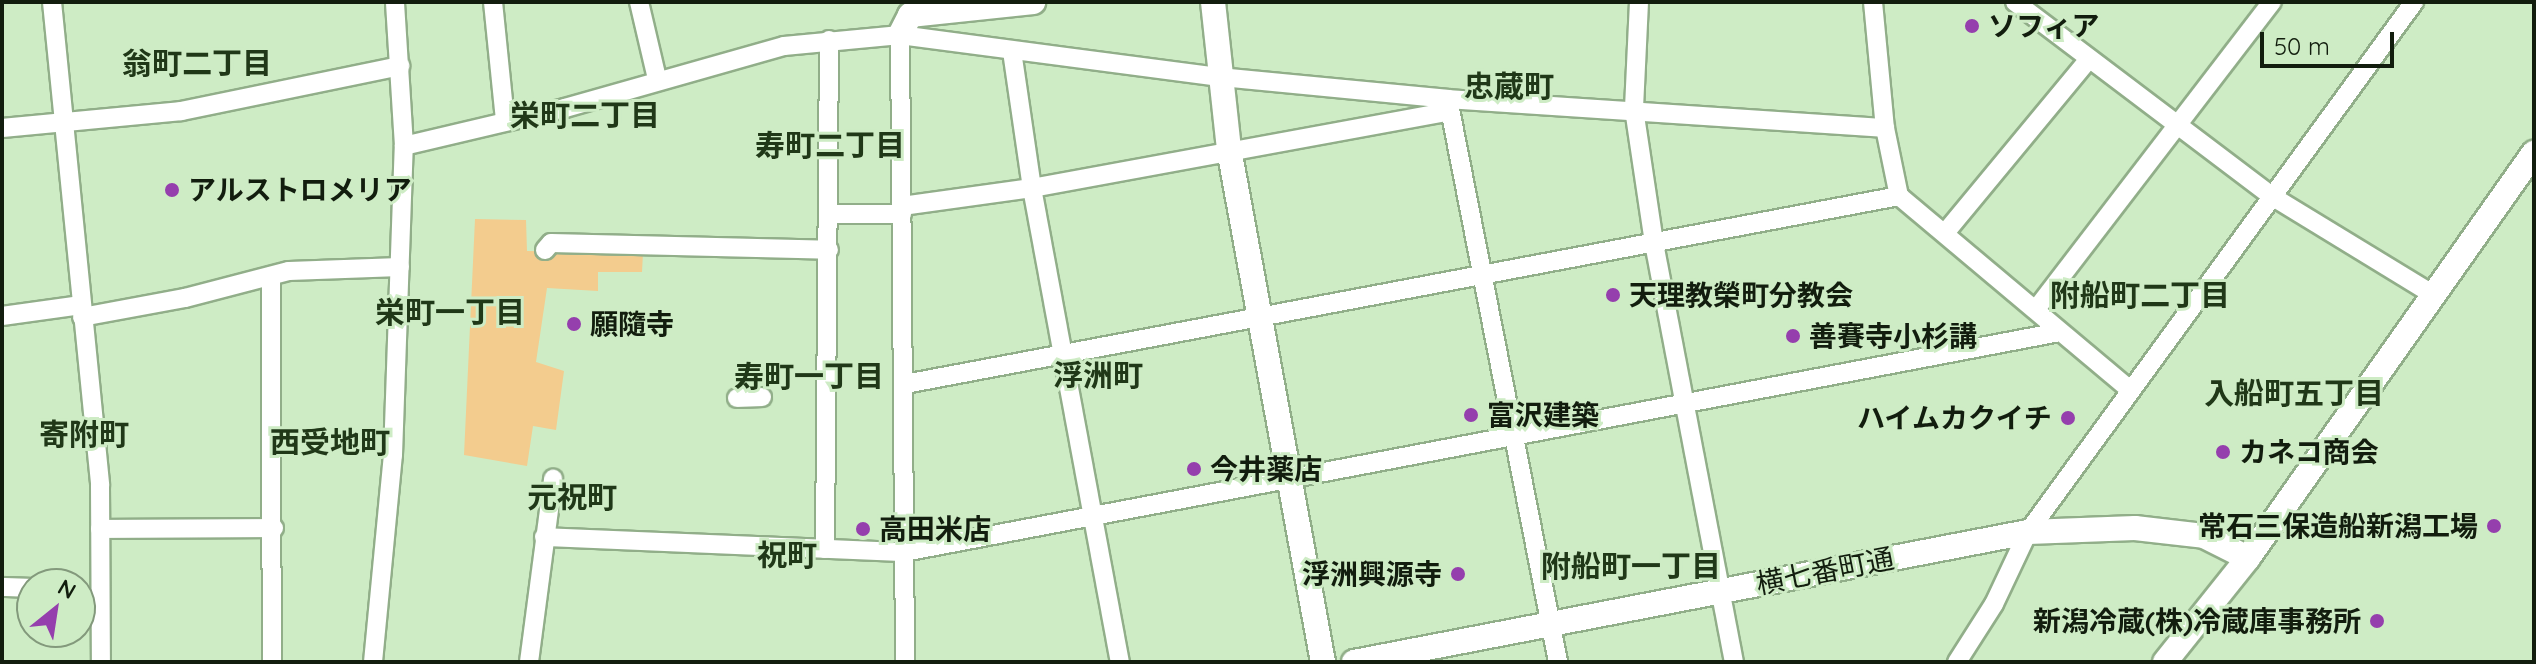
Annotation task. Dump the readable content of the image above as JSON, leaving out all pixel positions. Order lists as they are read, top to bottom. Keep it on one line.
{"streets":{"street":["横七番町通"]},"districts":["翁町二丁目","忠蔵町","栄町二丁目","寿町二丁目","附船町二丁目","栄町一丁目","浮洲町","寿町一丁目","入船町五丁目","寄附町","西受地町","元祝町","祝町","附船町一丁目"],"places":["ソフィア","アルストロメリア","天理教榮町分教会","願隨寺","善賽寺小杉講","富沢建築","ハイムカクイチ","カネコ商会","今井薬店","常石三保造船新潟工場","高田米店","浮洲興源寺","新潟冷蔵(株)冷蔵庫事務所"],"scale_bar":"50 m","north":"top right"}
